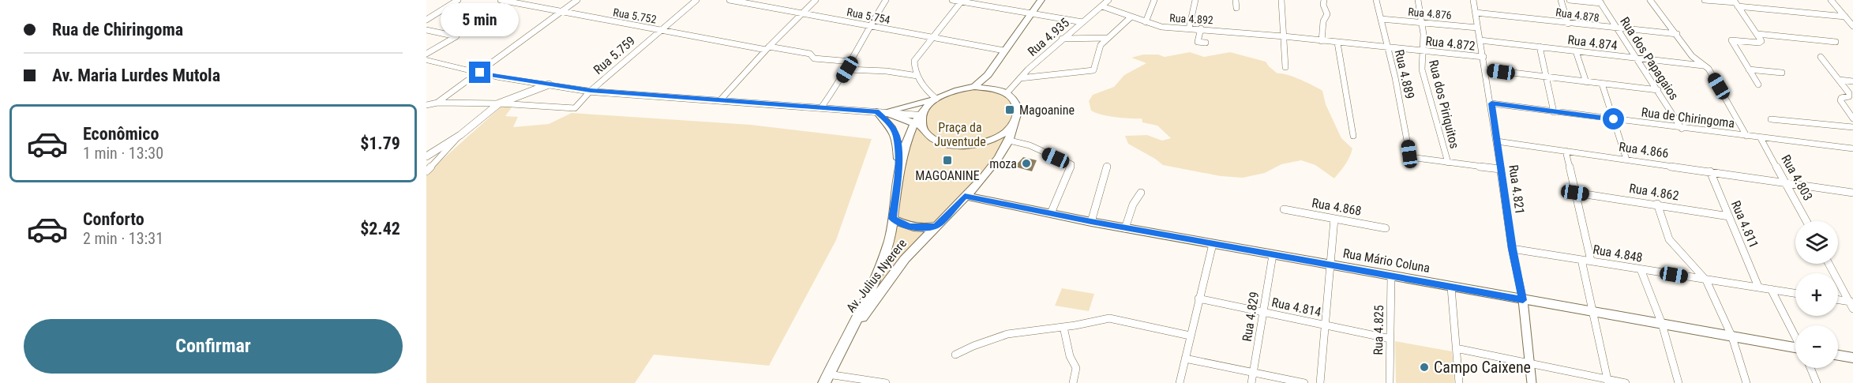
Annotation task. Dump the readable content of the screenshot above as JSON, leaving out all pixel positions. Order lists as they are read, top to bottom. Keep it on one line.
{"streets":{"main road":["Rua Mário Coluna","Av. Julius Nyerere"],"street":["Rua 4.876","Rua 4.878","Rua 5.752","Rua 5.754","Rua 4.892","Rua 4.935","Rua 4.874","Rua 4.872","Rua 5.759","Rua dos Papagaios","Rua 4.889","Rua dos Piriquitos","Rua de Chiringoma","Rua 4.866","Rua 4.803","Rua 4.821","Rua 4.862","Rua 4.868","Rua 4.811","Rua 4.848","Rua 4.814","Rua 4.829","Rua 4.825"]},"crossings":[["Rua 4.876","Rua 4.889"],["Rua 4.876","Rua dos Piriquitos"],["Rua 4.876","Rua 4.821"],["Rua 4.878","Rua dos Papagaios"],["Rua 4.878","Rua 4.821"],["Rua 5.752","Rua 5.759"],["Rua 4.892","Rua 4.935"],["Rua 4.892","Rua 4.872"],["Rua 4.935","Av. Julius Nyerere"],["Rua 4.874","Rua dos Papagaios"],["Rua 4.874","Rua 4.821"],["Rua 4.872","Rua 4.889"],["Rua 4.872","Rua dos Piriquitos"],["Rua 4.872","Rua 4.821"],["Rua dos Papagaios","Rua de Chiringoma"],["Rua 4.889","Rua dos Piriquitos"],["Rua de Chiringoma","Rua 4.803"],["Rua de Chiringoma","Rua 4.821"],["Rua 4.866","Rua 4.803"],["Rua 4.866","Rua 4.821"],["Rua 4.866","Rua 4.811"],["Rua 4.821","Rua 4.848"],["Rua 4.821","Rua Mário Coluna"],["Rua 4.862","Rua 4.811"],["Rua 4.811","Rua 4.848"],["Rua Mário Coluna","Av. Julius Nyerere"],["Rua Mário Coluna","Rua 4.829"],["Rua Mário Coluna","Rua 4.825"],["Rua 4.814","Rua 4.829"],["Rua 4.814","Rua 4.825"]],"parks":["Praça da Juventude"],"places":{"transit":["Magoanine","MAGOANINE"],"other":["moza","Campo Caixene"]},"page":{"banner":["Rua de Chiringoma","Av. Maria Lurdes Mutola"],"bubble":"5 min","list":[{"name":"Econômico","note":"1 min · 13:30","value":"$1.79"},{"name":"Conforto","note":"2 min · 13:31","value":"$2.42"}],"map_buttons":["+","−"],"buttons":"Confirmar"}}
